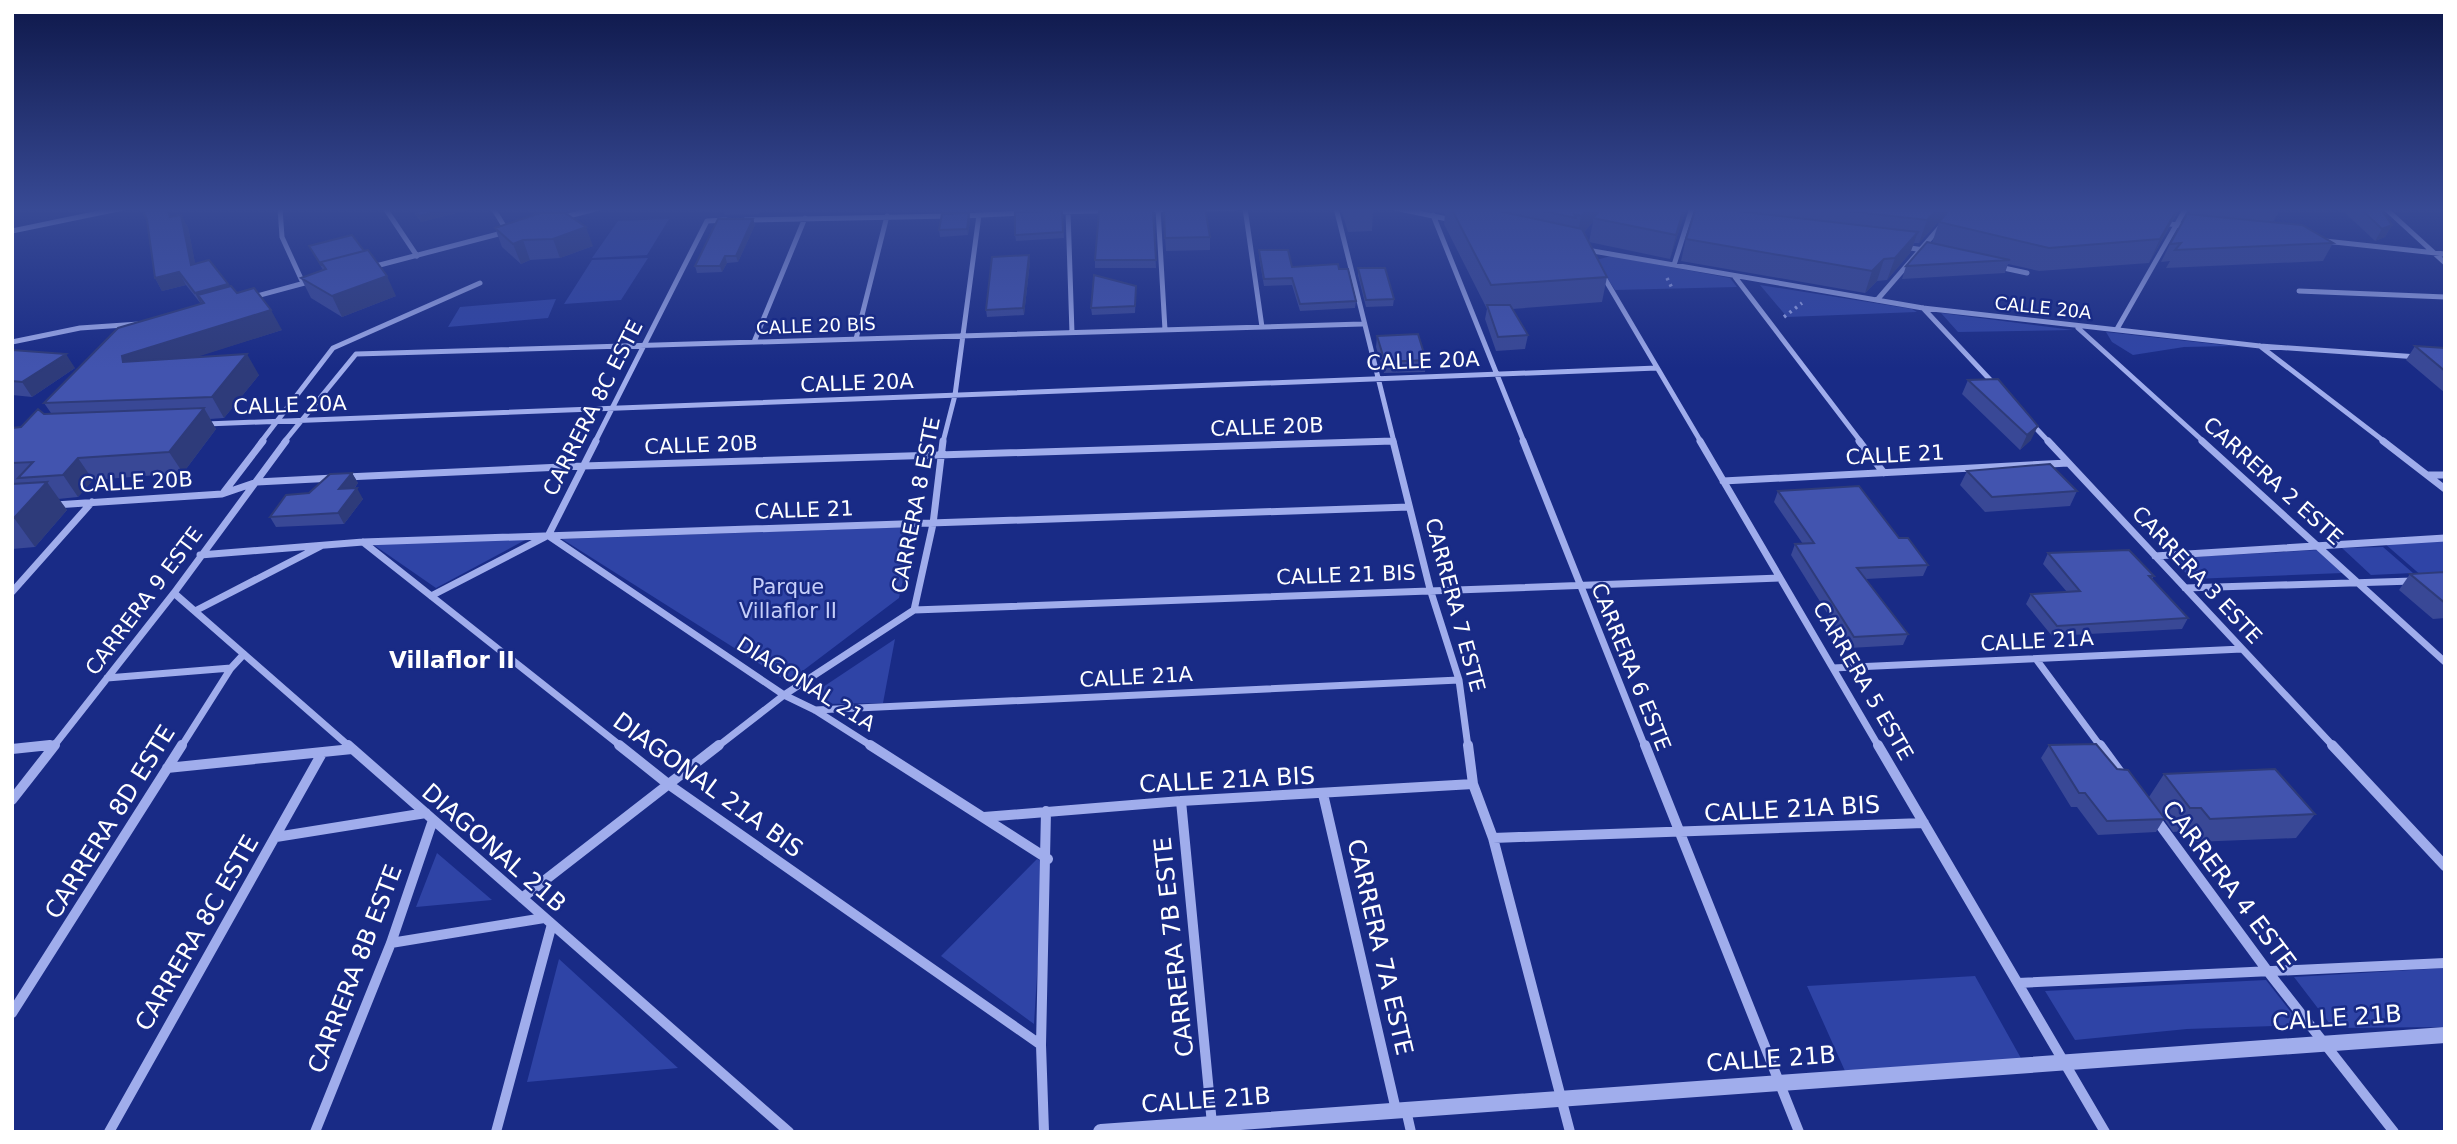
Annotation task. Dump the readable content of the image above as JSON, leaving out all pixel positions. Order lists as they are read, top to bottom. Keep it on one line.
{"streets":{"street":["CALLE 20A","CALLE 20 BIS","CARRERA 8C ESTE","CALLE 20B","CALLE 21","CARRERA 2 ESTE","CARRERA 8 ESTE","CALLE 21 BIS","CARRERA 3 ESTE","CARRERA 9 ESTE","CARRERA 7 ESTE","CALLE 21A","CARRERA 6 ESTE","CARRERA 5 ESTE","DIAGONAL 21A","CALLE 21A BIS","DIAGONAL 21A BIS","CARRERA 8D ESTE","DIAGONAL 21B","CARRERA 4 ESTE","CARRERA 7B ESTE","CARRERA 7A ESTE","CARRERA 8B ESTE","CALLE 21B"]},"crossings":[["CALLE 20A","CALLE 20 BIS"],["CALLE 20A","CARRERA 8C ESTE"],["CALLE 20A","CARRERA 2 ESTE"],["CALLE 20A","CARRERA 8 ESTE"],["CALLE 20A","CARRERA 9 ESTE"],["CALLE 20A","CARRERA 7 ESTE"],["CALLE 20A","CARRERA 6 ESTE"],["CALLE 20A","CARRERA 5 ESTE"],["CALLE 20 BIS","CARRERA 8C ESTE"],["CALLE 20 BIS","CARRERA 8 ESTE"],["CALLE 20 BIS","CARRERA 9 ESTE"],["CALLE 20 BIS","CARRERA 7 ESTE"],["CARRERA 8C ESTE","CALLE 20B"],["CARRERA 8C ESTE","CALLE 21"],["CARRERA 8C ESTE","DIAGONAL 21A"],["CALLE 20B","CARRERA 8 ESTE"],["CALLE 20B","CARRERA 9 ESTE"],["CALLE 20B","CARRERA 7 ESTE"],["CALLE 21","CARRERA 8 ESTE"],["CALLE 21","CARRERA 3 ESTE"],["CALLE 21","CARRERA 9 ESTE"],["CALLE 21","CARRERA 7 ESTE"],["CALLE 21","CARRERA 5 ESTE"],["CALLE 21","DIAGONAL 21A"],["CALLE 21","DIAGONAL 21A BIS"],["CARRERA 8 ESTE","CALLE 21 BIS"],["CARRERA 8 ESTE","DIAGONAL 21A"],["CARRERA 8 ESTE","DIAGONAL 21A BIS"],["CARRERA 8 ESTE","DIAGONAL 21B"],["CALLE 21 BIS","CARRERA 7 ESTE"],["CALLE 21 BIS","CARRERA 6 ESTE"],["CALLE 21 BIS","CARRERA 5 ESTE"],["CARRERA 3 ESTE","CALLE 21A"],["CARRERA 9 ESTE","DIAGONAL 21B"],["CARRERA 7 ESTE","CALLE 21A"],["CARRERA 7 ESTE","CALLE 21A BIS"],["CARRERA 7 ESTE","CALLE 21B"],["CALLE 21A","CARRERA 5 ESTE"],["CALLE 21A","DIAGONAL 21A"],["CARRERA 6 ESTE","CALLE 21A BIS"],["CARRERA 6 ESTE","CALLE 21B"],["CARRERA 5 ESTE","CALLE 21A BIS"],["CARRERA 5 ESTE","CALLE 21B"],["DIAGONAL 21A","CALLE 21A BIS"],["CALLE 21A BIS","CARRERA 7B ESTE"],["CALLE 21A BIS","CARRERA 7A ESTE"],["CARRERA 8D ESTE","DIAGONAL 21B"],["DIAGONAL 21B","CARRERA 8B ESTE"],["CARRERA 4 ESTE","CALLE 21B"],["CARRERA 7B ESTE","CALLE 21B"],["CARRERA 7A ESTE","CALLE 21B"]],"districts":["Villaflor II"],"parks":["Parque Villaflor II"]}
